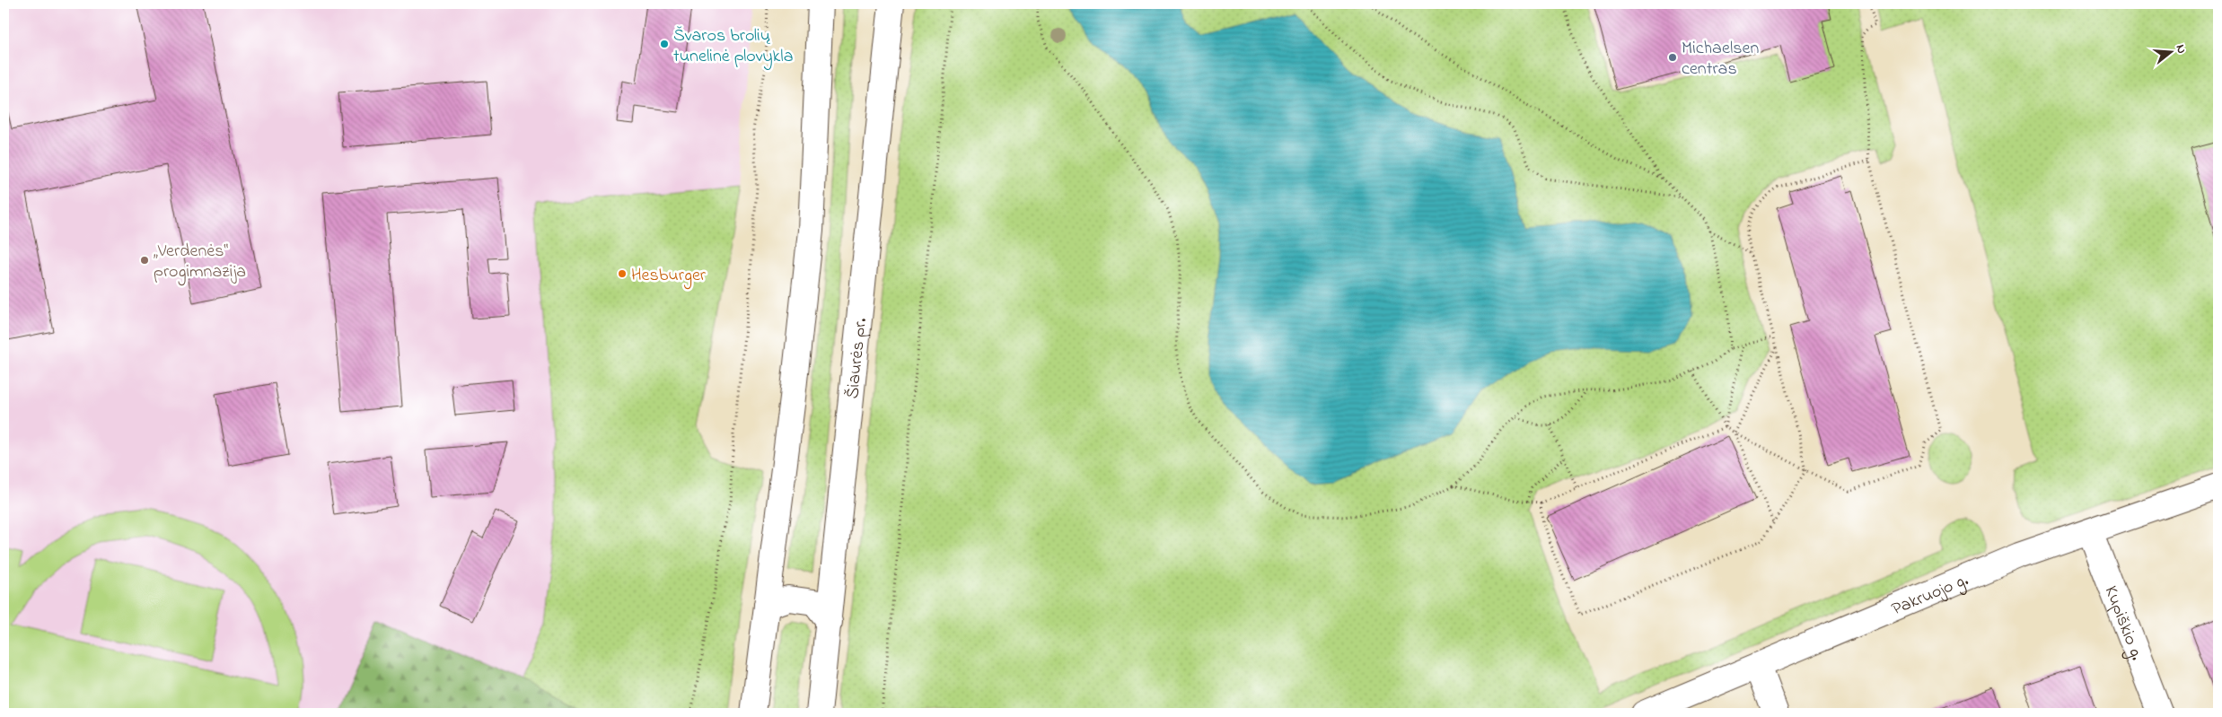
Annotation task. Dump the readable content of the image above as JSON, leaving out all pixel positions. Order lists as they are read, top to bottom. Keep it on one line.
{"streets":{"main road":["Šiaurės pr.","Pakruojo g.","Kupiškio g."]},"crossings":[["Pakruojo g.","Kupiškio g."]],"places":["Švaros brolių tunelinė plovykla","Michaelsen centras","„Verdenės“ progimnazija","Hesburger"],"north":"right"}
